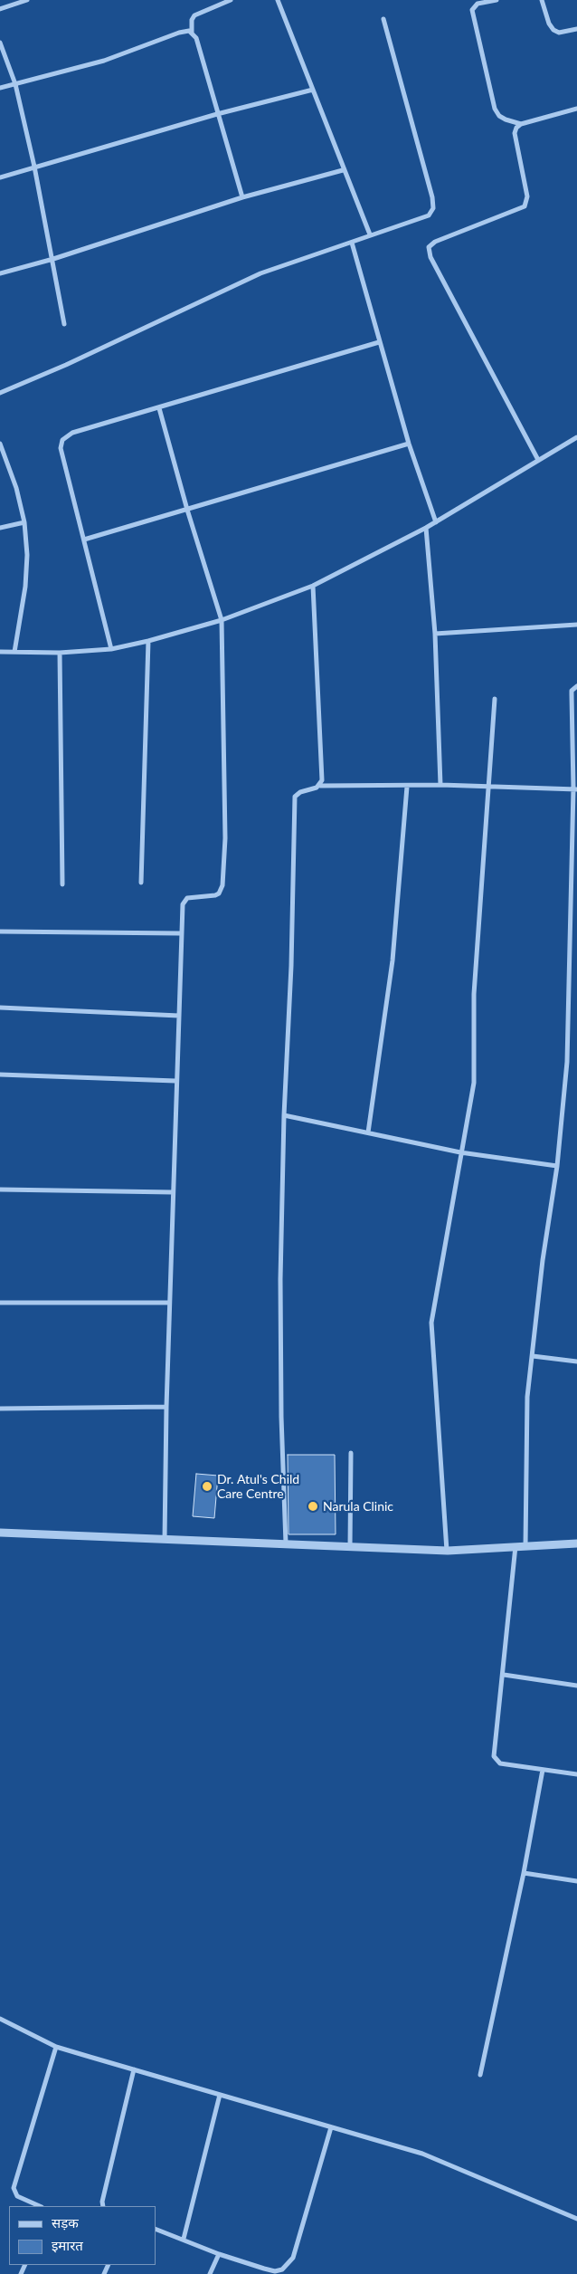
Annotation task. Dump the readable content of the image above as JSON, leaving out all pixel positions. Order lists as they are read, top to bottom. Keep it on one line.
{"places":["Dr. Atul's Child Care Centre","Narula Clinic"],"legend":["सड़क","इमारत"]}
